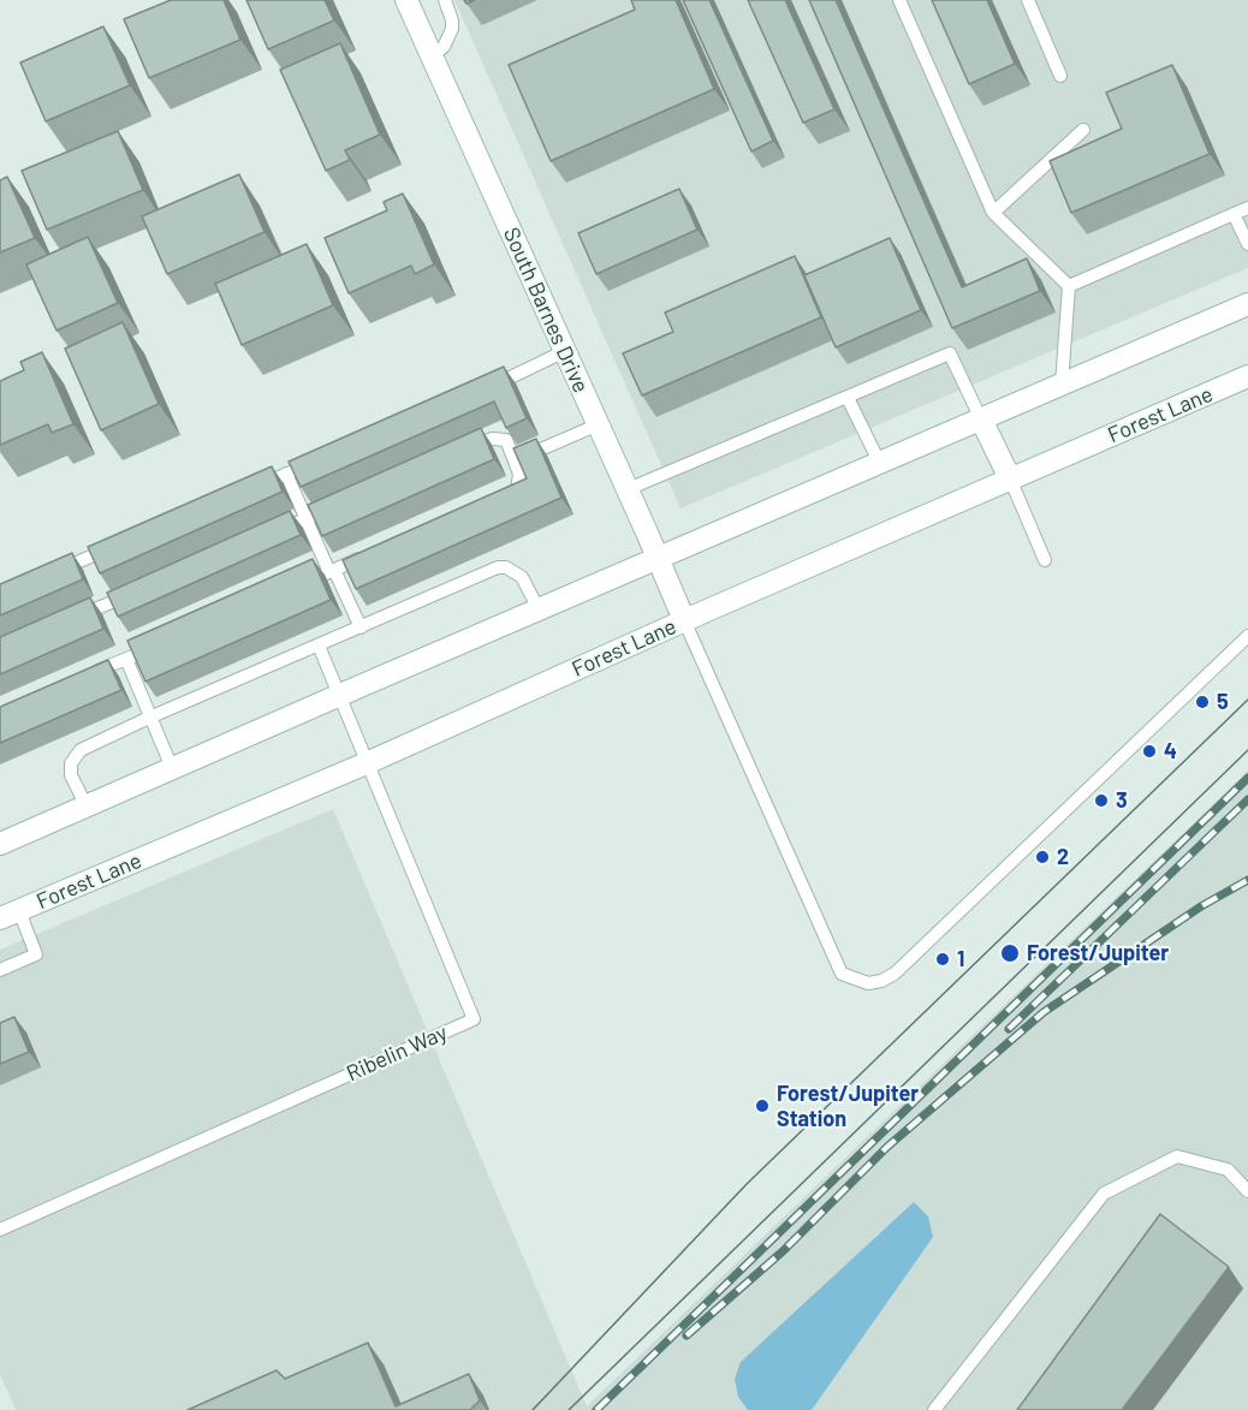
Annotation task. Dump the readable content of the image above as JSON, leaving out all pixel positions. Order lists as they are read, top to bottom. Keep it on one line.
{"streets":{"main road":["South Barnes Drive","Forest Lane"],"lane":["Ribelin Way"]},"crossings":[["South Barnes Drive","Forest Lane"],["Forest Lane","Ribelin Way"]],"places":["5","4","3","2","Forest/Jupiter","1","Forest/Jupiter Station"]}
